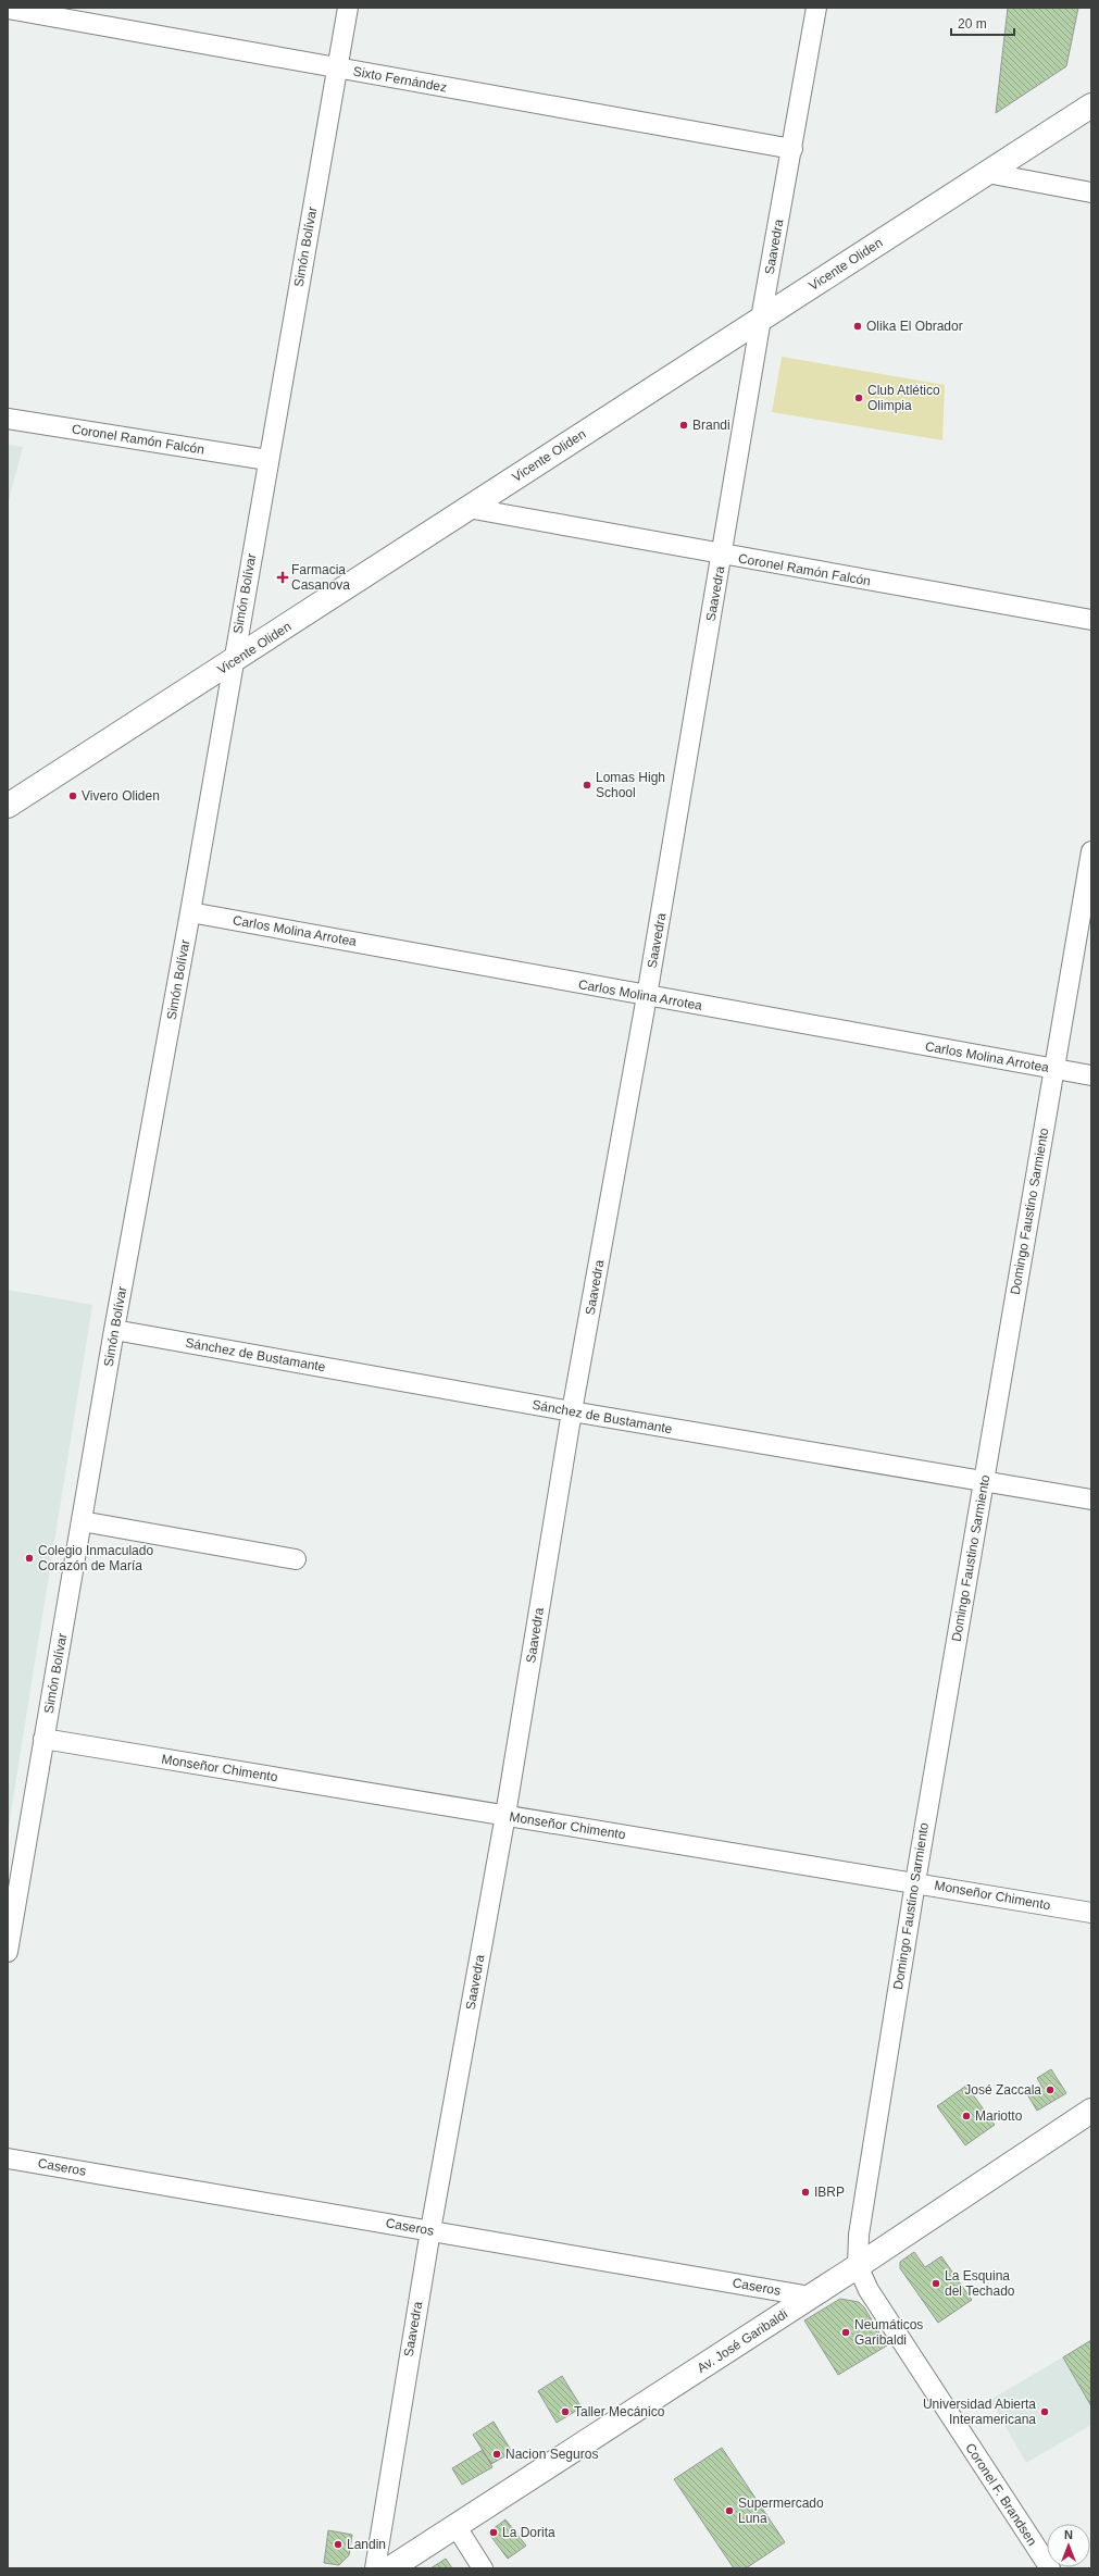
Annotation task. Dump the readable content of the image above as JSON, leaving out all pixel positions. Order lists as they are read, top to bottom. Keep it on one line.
{"streets":{"street":["Sixto Fernández","Simón Bolívar","Saavedra","Vicente Oliden","Coronel Ramón Falcón","Carlos Molina Arrotea","Domingo Faustino Sarmiento","Sánchez de Bustamante","Monseñor Chimento","Caseros","Av. José Garibaldi","Coronel F. Brandsen"]},"crossings":[["Sixto Fernández","Simón Bolívar"],["Sixto Fernández","Saavedra"],["Simón Bolívar","Vicente Oliden"],["Simón Bolívar","Coronel Ramón Falcón"],["Simón Bolívar","Carlos Molina Arrotea"],["Simón Bolívar","Sánchez de Bustamante"],["Simón Bolívar","Monseñor Chimento"],["Saavedra","Vicente Oliden"],["Saavedra","Coronel Ramón Falcón"],["Saavedra","Carlos Molina Arrotea"],["Saavedra","Sánchez de Bustamante"],["Saavedra","Monseñor Chimento"],["Saavedra","Caseros"],["Vicente Oliden","Coronel Ramón Falcón"],["Carlos Molina Arrotea","Domingo Faustino Sarmiento"],["Domingo Faustino Sarmiento","Sánchez de Bustamante"],["Domingo Faustino Sarmiento","Monseñor Chimento"],["Domingo Faustino Sarmiento","Av. José Garibaldi"],["Domingo Faustino Sarmiento","Coronel F. Brandsen"],["Caseros","Av. José Garibaldi"],["Av. José Garibaldi","Coronel F. Brandsen"]],"places":{"other":["Olika El Obrador","Club Atlético Olimpia","Brandi","Lomas High School","Vivero Oliden","Colegio Inmaculado Corazón de María","José Zaccala","Mariotto","IBRP","La Esquina del Techado","Neumáticos Garibaldi","Taller Mecánico","Universidad Abierta Interamericana","Nacion Seguros","Supermercado Luna","La Dorita","Landin"],"health":["Farmacia Casanova"]},"scale_bar":"20 m","north":"top"}
